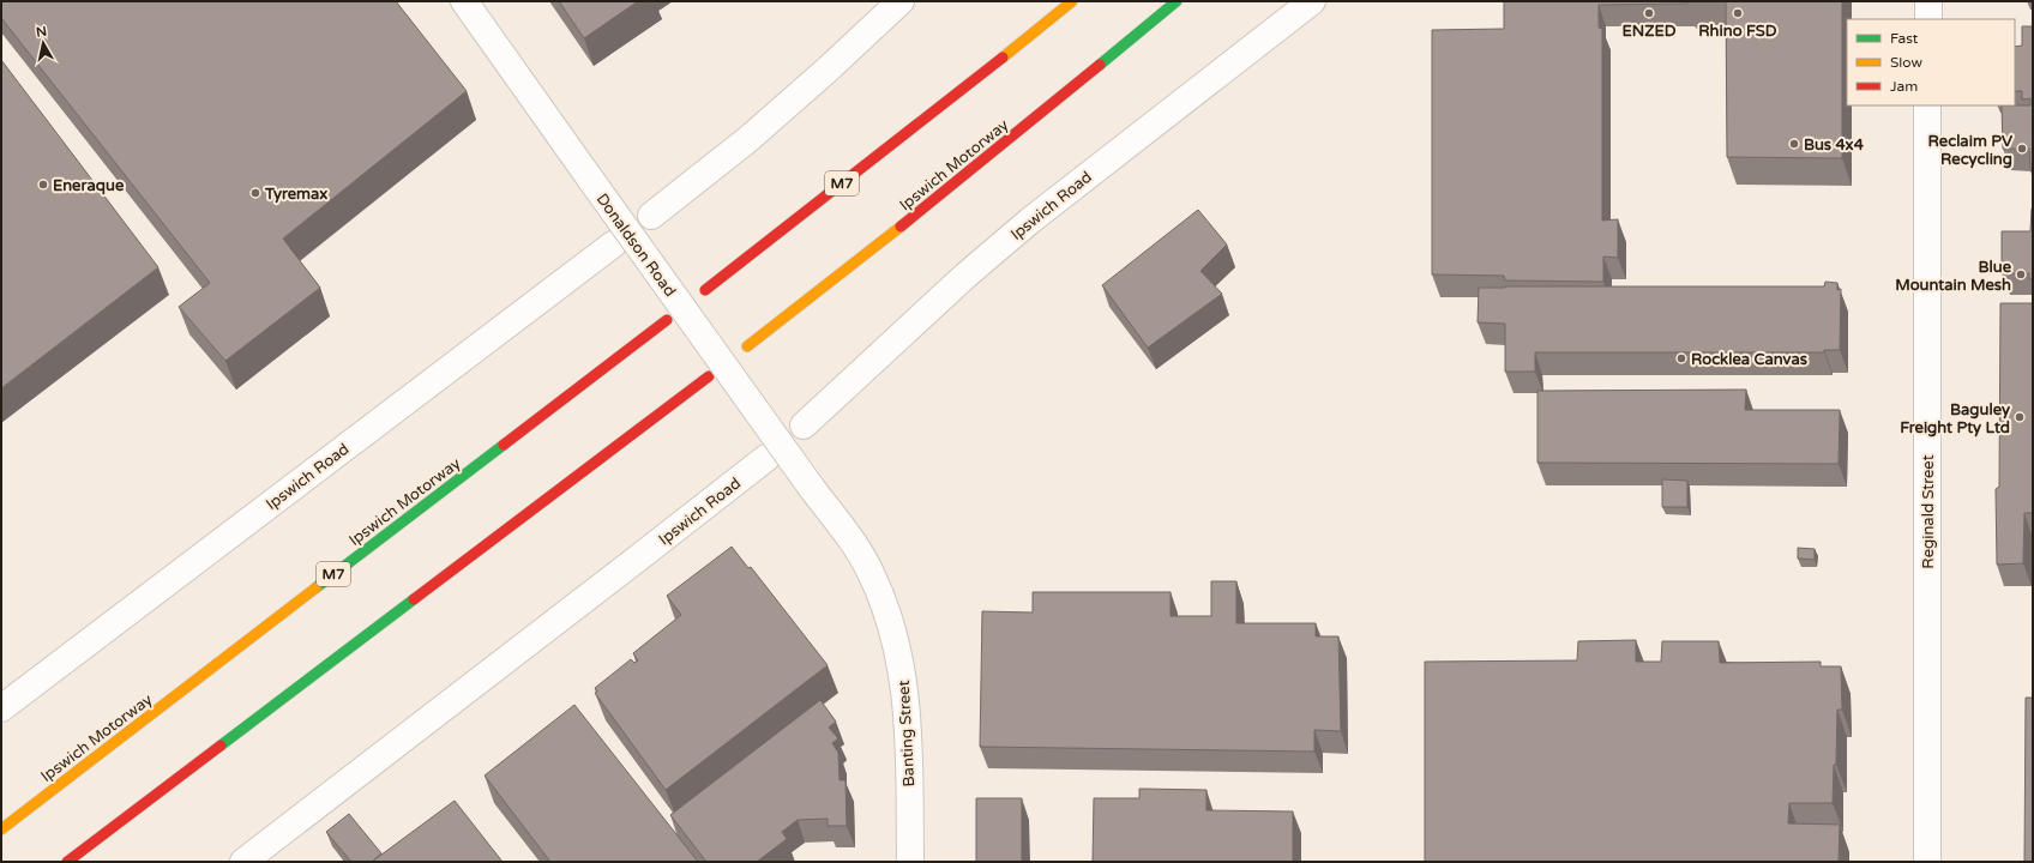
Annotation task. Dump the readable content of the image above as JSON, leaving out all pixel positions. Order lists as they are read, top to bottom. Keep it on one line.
{"streets":{"highway":["Ipswich Motorway","M7"],"street":["Ipswich Road","Donaldson Road","Reginald Street","Banting Street"]},"crossings":[["Donaldson Road","Banting Street"]],"places":["ENZED","Rhino FSD","Bus 4x4","Reclaim PV Recycling","Eneraque","Tyremax","Blue Mountain Mesh","Rocklea Canvas","Baguley Freight Pty Ltd"],"legend":["Fast","Slow","Jam"],"north":"top"}
